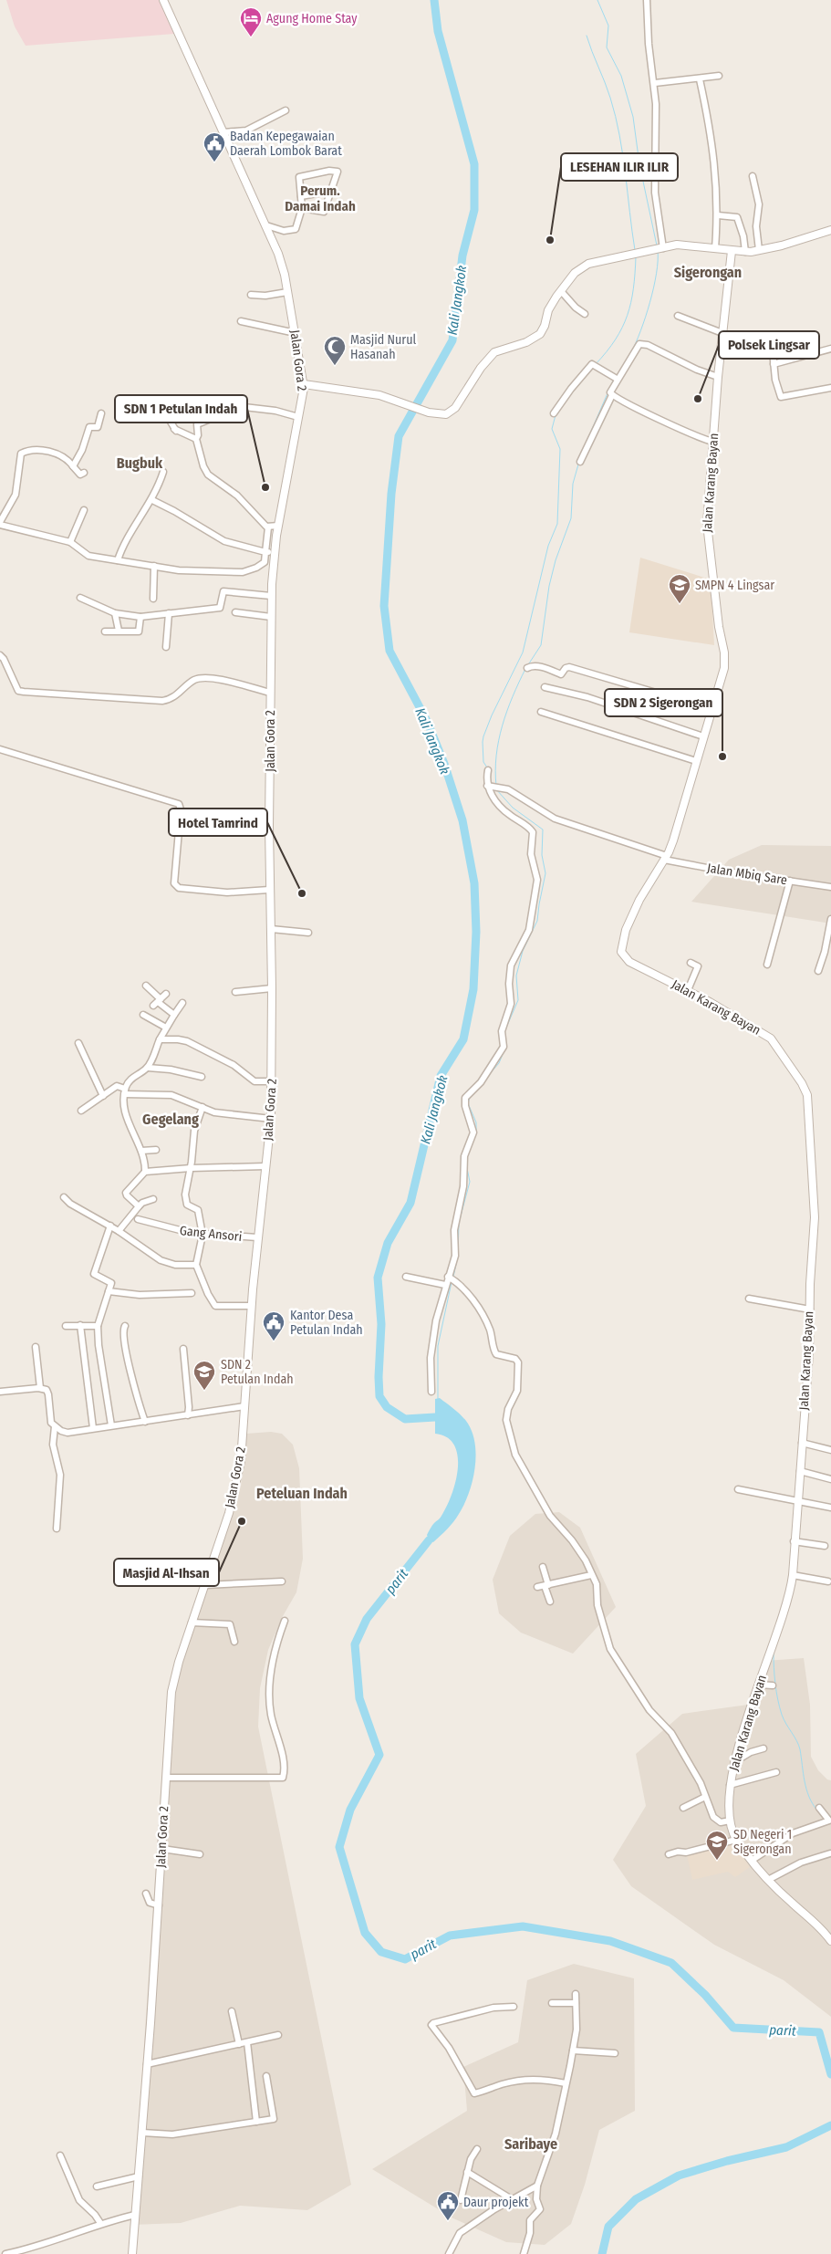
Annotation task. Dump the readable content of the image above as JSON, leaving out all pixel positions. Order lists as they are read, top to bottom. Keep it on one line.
{"streets":{"street":["Jalan Gora 2","Jalan Karang Bayan","Jalan Mbiq Sare","Gang Ansori"]},"crossings":[["Jalan Gora 2","Gang Ansori"],["Jalan Karang Bayan","Jalan Mbiq Sare"]],"districts":["Perum. Damai Indah","Sigerongan","Bugbuk","Gegelang","Peteluan Indah","Saribaye"],"water":["Kali Jangkok","parit"],"places":{"hotel":["Agung Home Stay"],"public building":["Badan Kepegawaian Daerah Lombok Barat","Kantor Desa Petulan Indah","Daur projekt"],"other":["LESEHAN ILIR ILIR","Polsek Lingsar","SDN 1 Petulan Indah","SDN 2 Sigerongan","Hotel Tamrind","Masjid Al-Ihsan"],"mosque":["Masjid Nurul Hasanah"],"school or university":["SMPN 4 Lingsar","SDN 2 Petulan Indah","SD Negeri 1 Sigerongan"]}}
